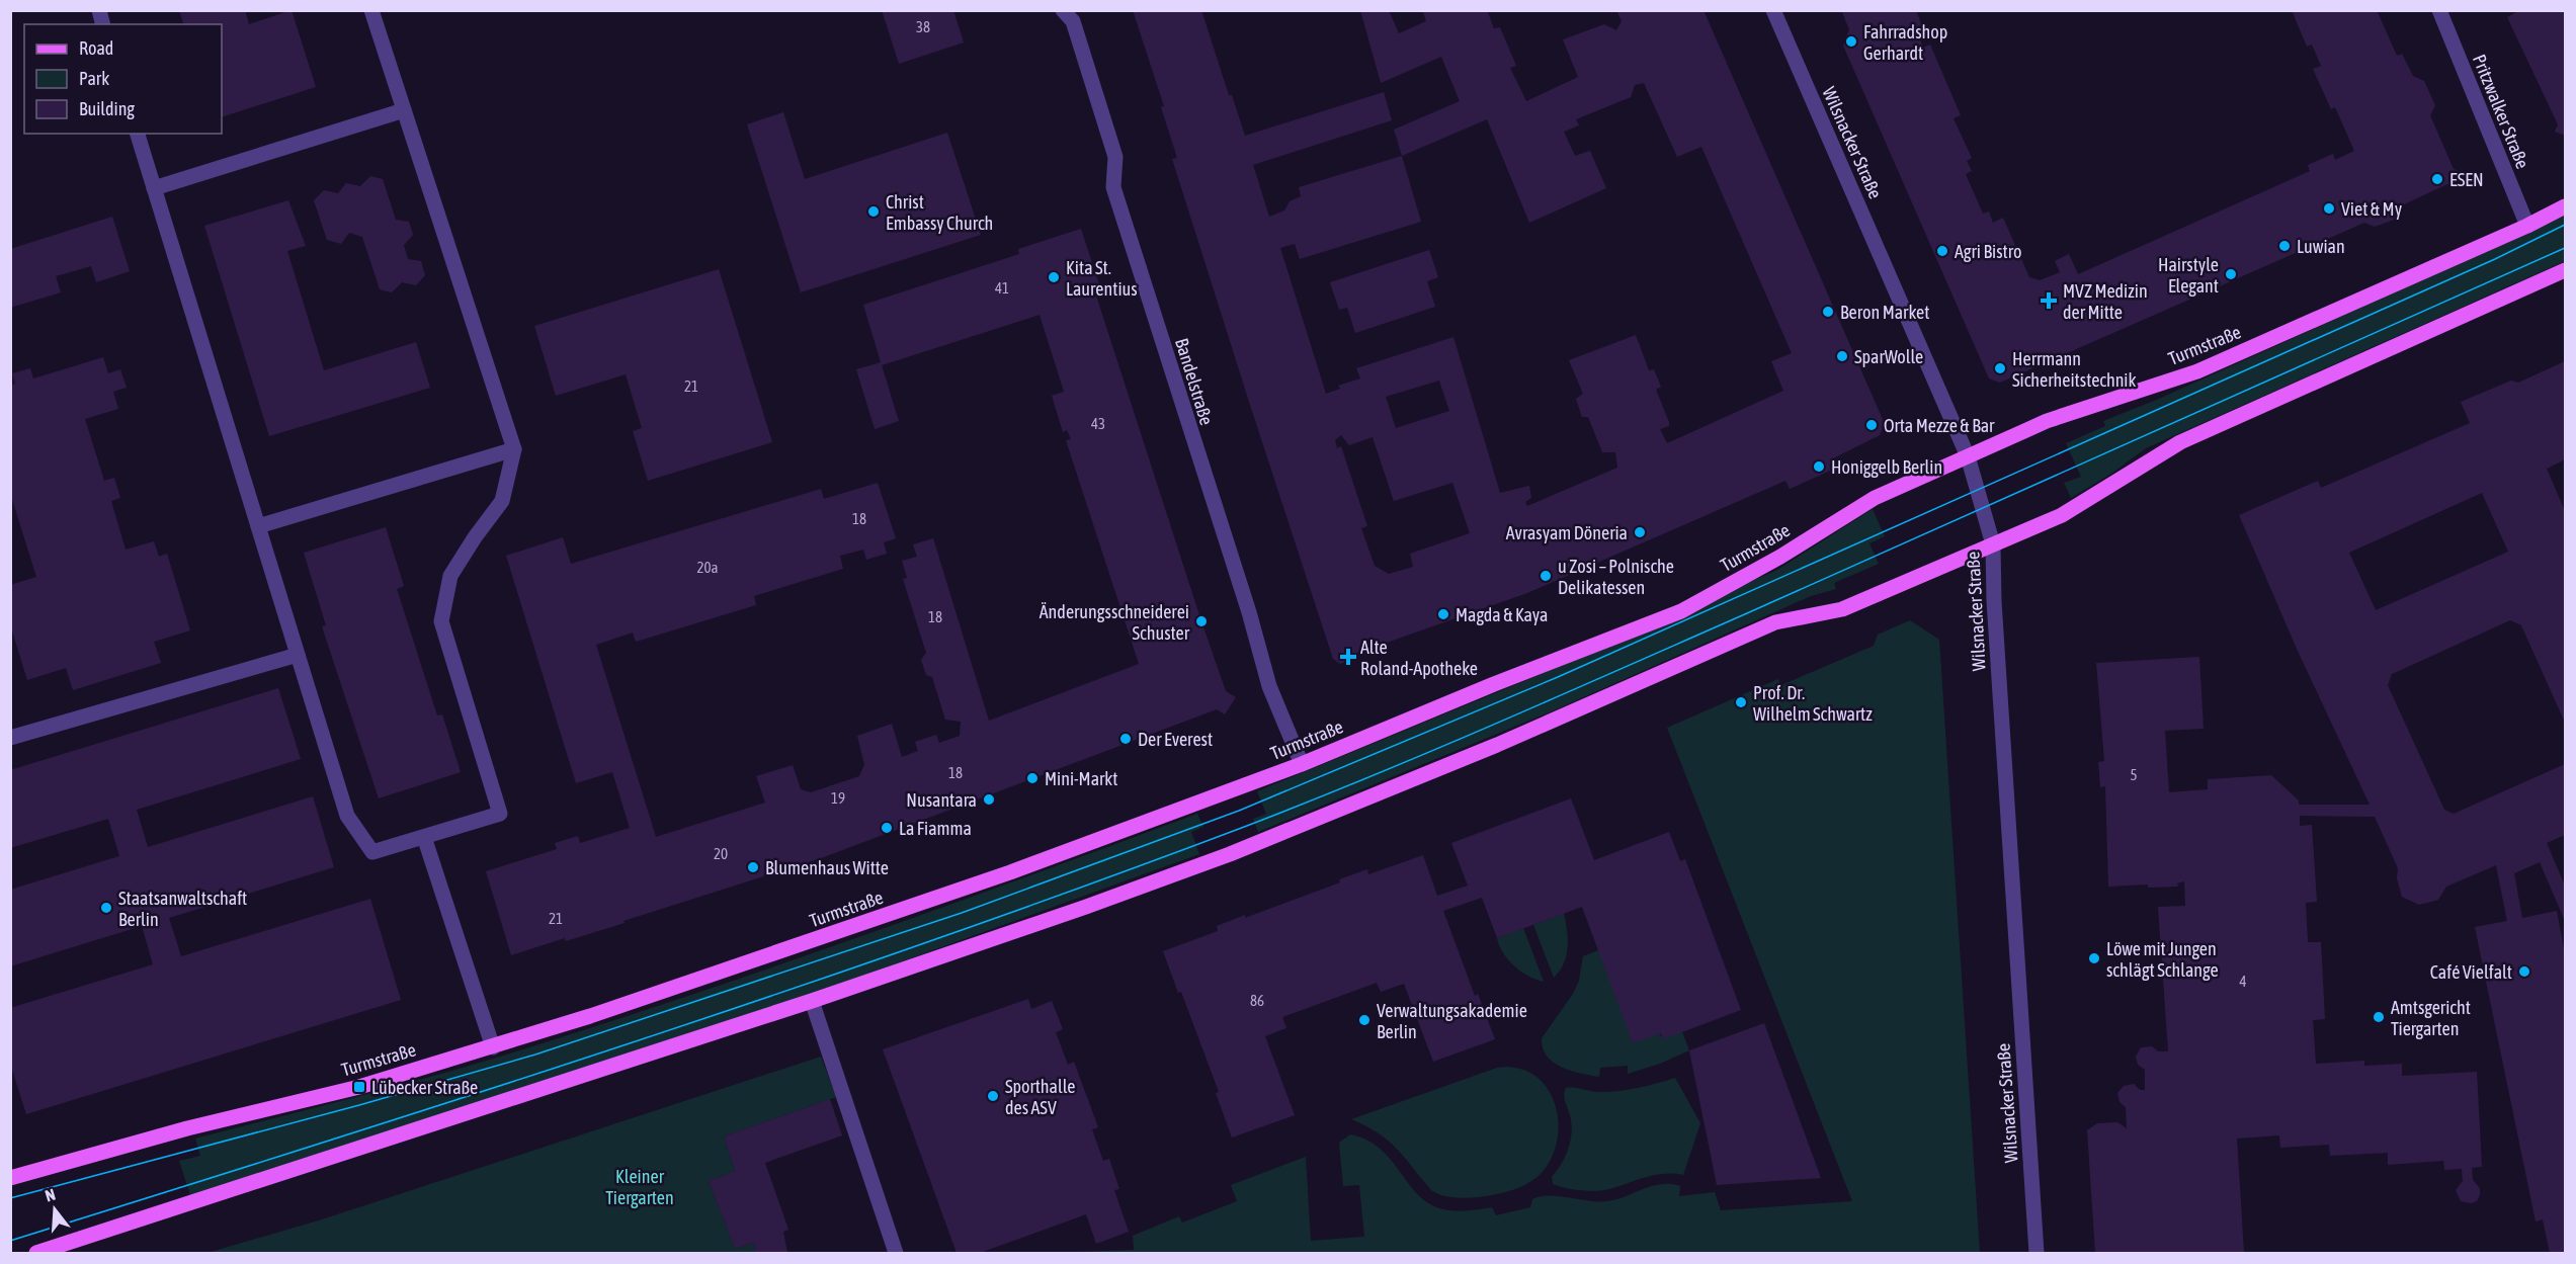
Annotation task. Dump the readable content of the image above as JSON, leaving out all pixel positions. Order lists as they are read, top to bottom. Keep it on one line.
{"streets":{"main road":["Turmstraße"],"street":["Pritzwalker Straße","Wilsnacker Straße","Bandelstraße"]},"crossings":[["Pritzwalker Straße","Turmstraße"],["Wilsnacker Straße","Turmstraße"],["Turmstraße","Bandelstraße"]],"parks":["Kleiner Tiergarten"],"places":{"other":["Fahrradshop Gerhardt","ESEN","Viet & My","Christ Embassy Church","Luwian","Agri Bistro","Hairstyle Elegant","Kita St. Laurentius","Beron Market","SparWolle","Herrmann Sicherheitstechnik","Orta Mezze & Bar","Honiggelb Berlin","Avrasyam Döneria","u Zosi – Polnische Delikatessen","Magda & Kaya","Änderungsschneiderei Schuster","Prof. Dr. Wilhelm Schwartz","Der Everest","Mini-Markt","Nusantara","La Fiamma","Blumenhaus Witte","Staatsanwaltschaft Berlin","Löwe mit Jungen schlägt Schlange","Café Vielfalt","Amtsgericht Tiergarten","Verwaltungsakademie Berlin","Sporthalle des ASV"],"health":["MVZ Medizin der Mitte","Alte Roland-Apotheke"],"transit":["Lübecker Straße"]},"house_numbers":["38","41","21","43","18","20a","18","18","5","19","20","21","4","86"],"legend":["Road","Park","Building"],"north":"top"}
